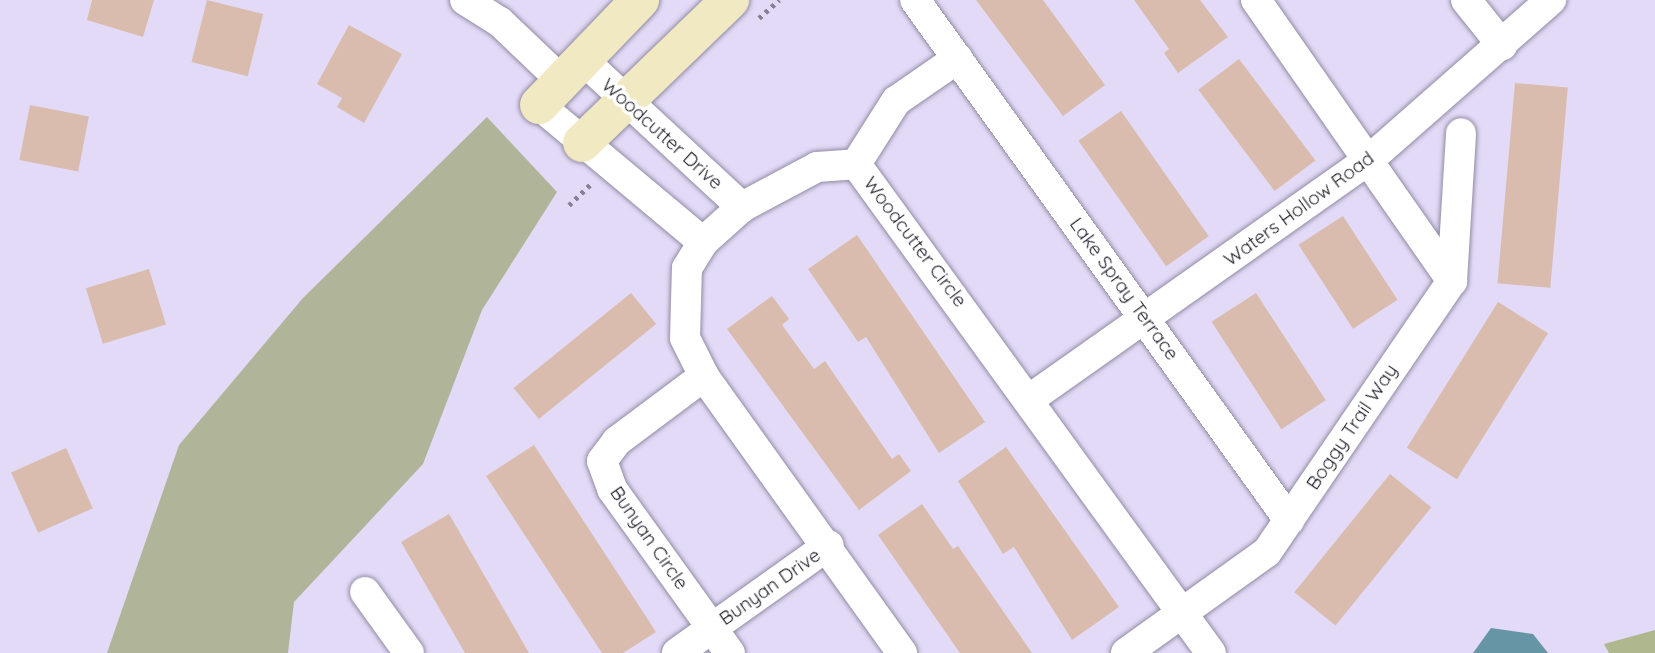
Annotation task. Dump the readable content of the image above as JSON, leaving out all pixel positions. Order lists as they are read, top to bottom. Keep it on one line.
{"streets":{"street":["Woodcutter Drive","Waters Hollow Road","Woodcutter Circle","Lake Spray Terrace","Boggy Trail Way","Bunyan Circle","Bunyan Drive"]},"crossings":[["Woodcutter Drive","Woodcutter Circle"],["Waters Hollow Road","Woodcutter Circle"],["Waters Hollow Road","Lake Spray Terrace"],["Woodcutter Circle","Boggy Trail Way"],["Woodcutter Circle","Bunyan Circle"],["Woodcutter Circle","Bunyan Drive"],["Lake Spray Terrace","Boggy Trail Way"],["Bunyan Circle","Bunyan Drive"]]}
